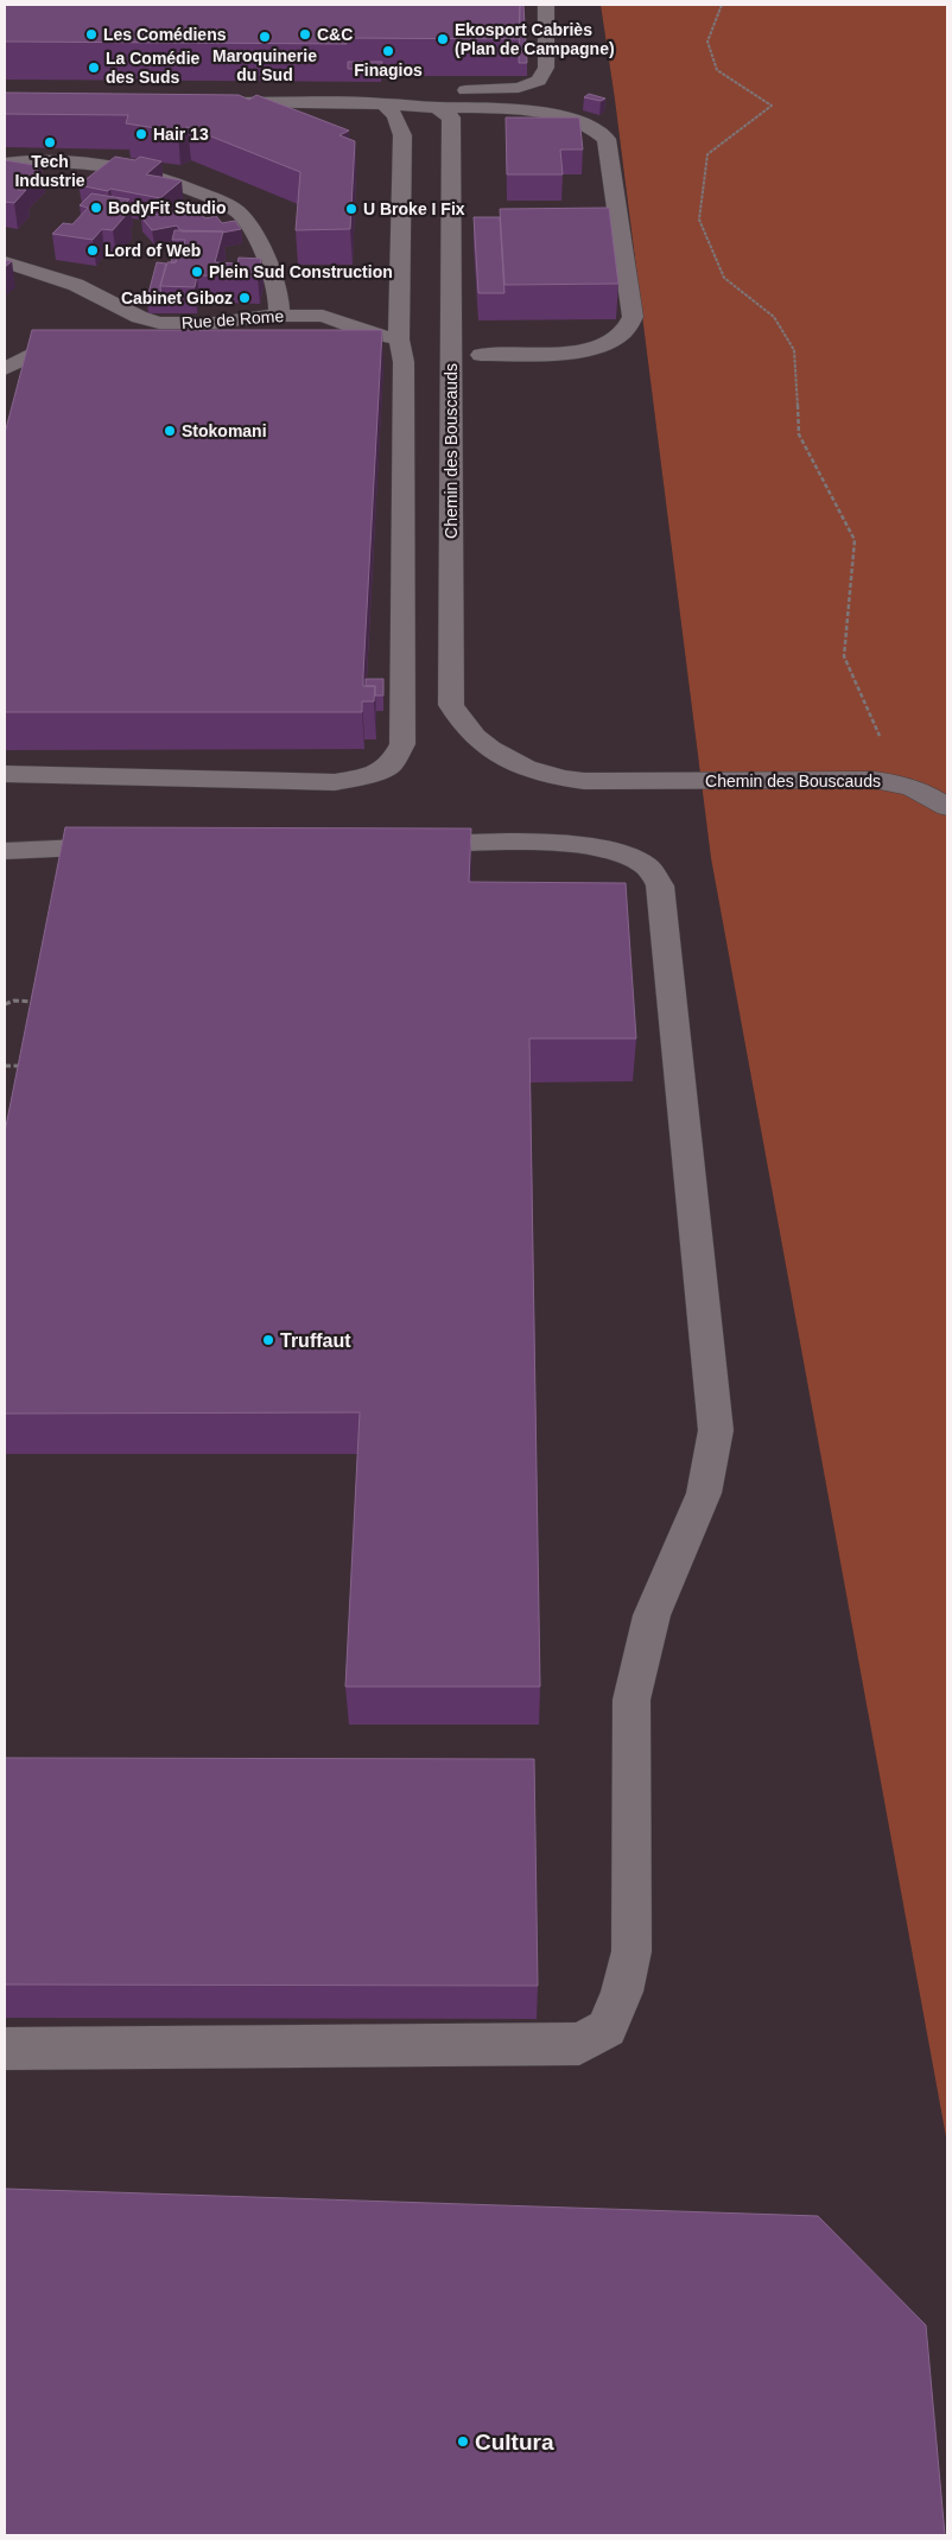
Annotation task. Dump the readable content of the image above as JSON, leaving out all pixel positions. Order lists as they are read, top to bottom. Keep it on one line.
{"streets":{"street":["Rue de Rome","Chemin des Bouscauds"]},"places":["Les Comédiens","C&C","Maroquinerie du Sud","Ekosport Cabriès (Plan de Campagne)","Finagios","La Comédie des Suds","Hair 13","Tech Industrie","BodyFit Studio","U Broke I Fix","Lord of Web","Plein Sud Construction","Cabinet Giboz","Stokomani","Truffaut","Cultura"]}
